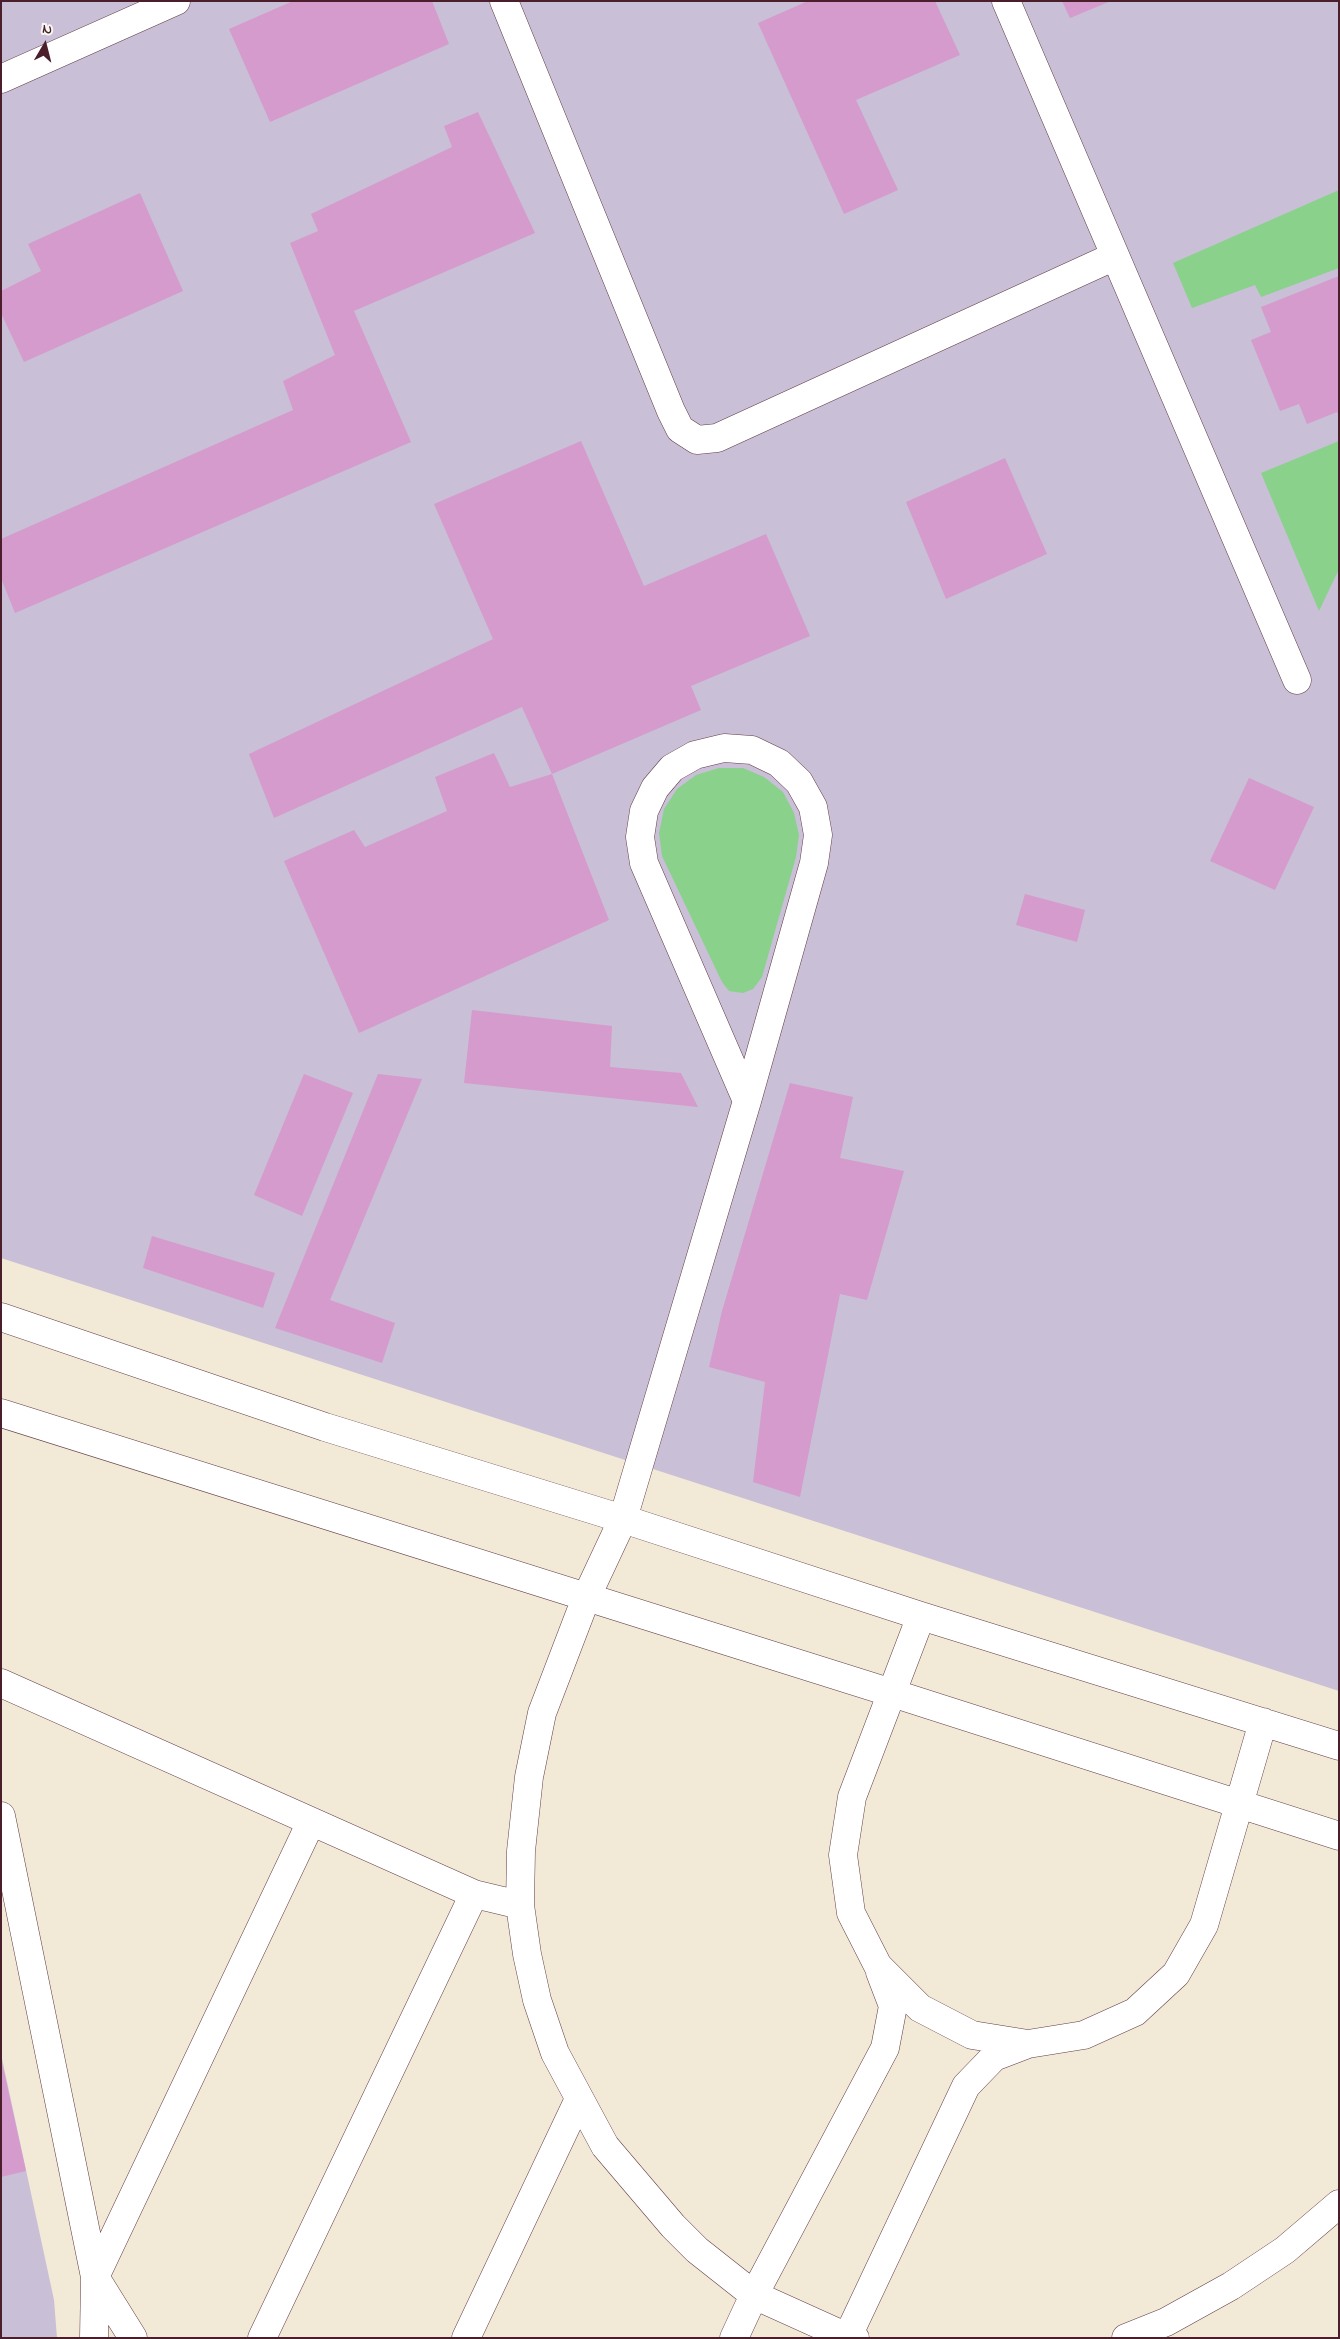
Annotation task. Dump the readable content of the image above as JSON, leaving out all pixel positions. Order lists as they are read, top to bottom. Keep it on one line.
{"north":"top"}
